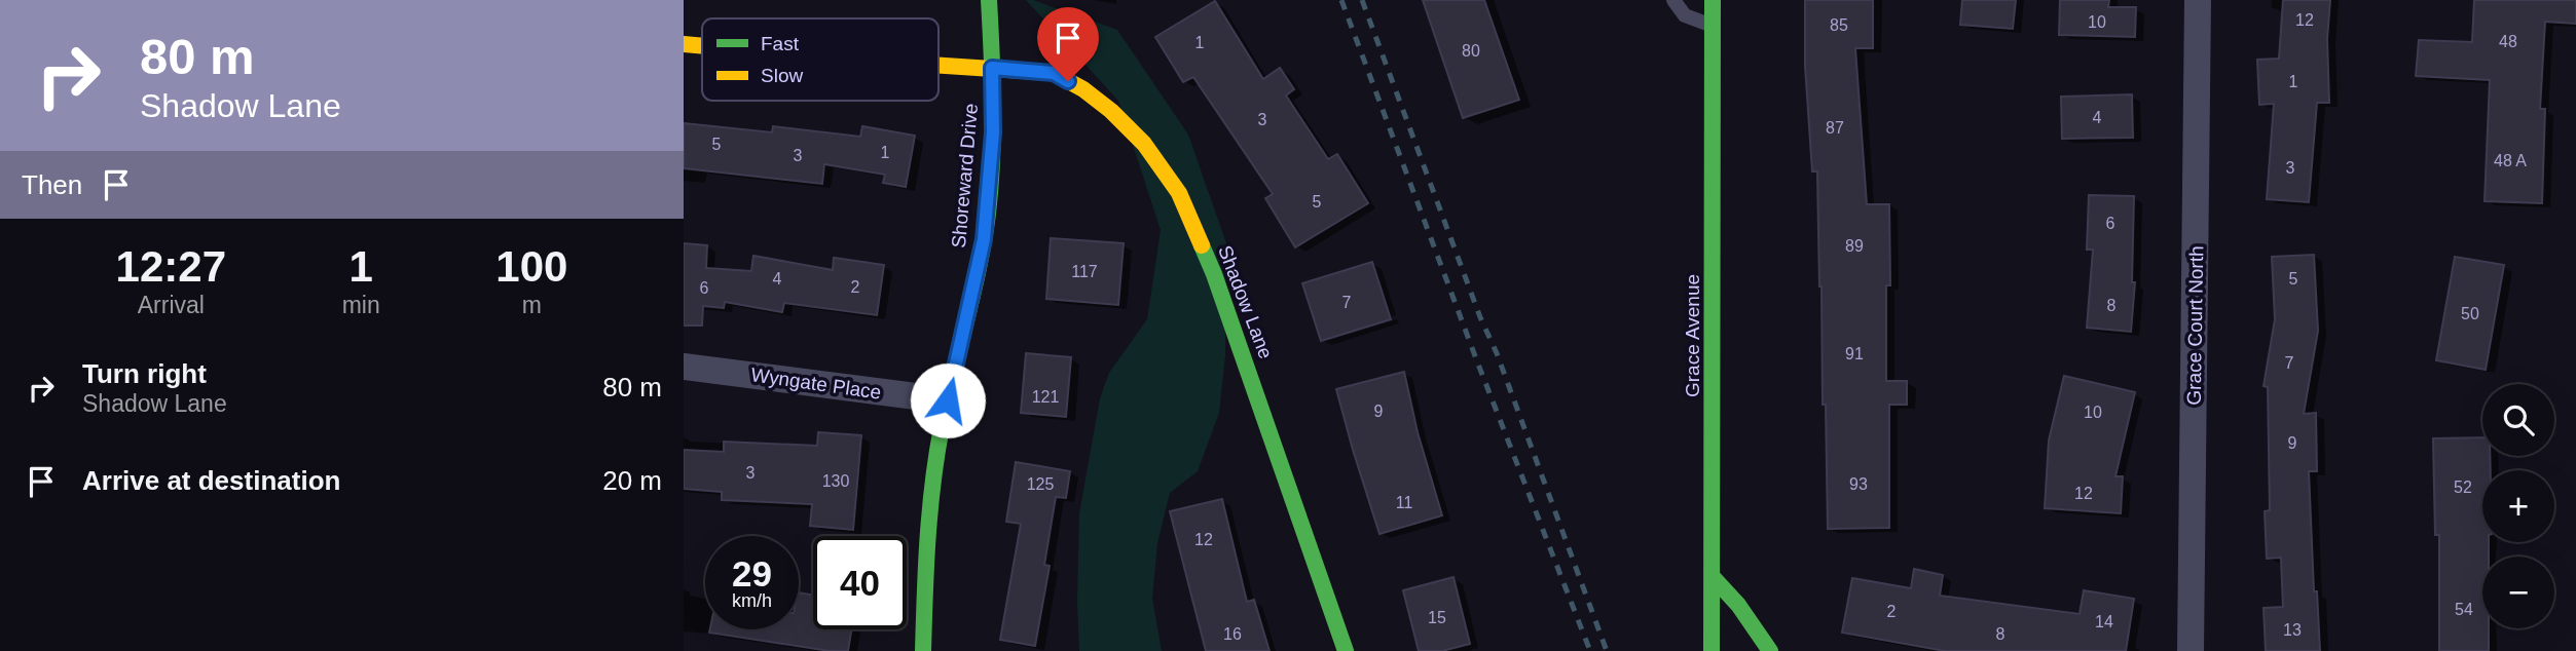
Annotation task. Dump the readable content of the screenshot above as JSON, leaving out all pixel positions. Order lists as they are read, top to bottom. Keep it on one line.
{"streets":{"street":["Shoreward Drive","Shadow Lane","Grace Court North","Grace Avenue","Wyngate Place"]},"crossings":[["Shoreward Drive","Shadow Lane"],["Shoreward Drive","Wyngate Place"]],"house_numbers":["12","10","85","48","1","80","1","4","3","87","5","1","3","48 A","3","5","6","89","117","4","5","2","6","7","8","50","91","7","121","9","10","9","3","130","125","93","52","12","11","12","54","2","15","14","13","16","8"],"legend":["Fast","Slow"],"page":{"turn":["80 m","Shadow Lane"],"then":"Then","eta":["12:27","Arrival","1","min","100","m"],"list":[{"name":"Turn right","note":"Shadow Lane","value":"80 m"},{"name":"Arrive at destination","value":"20 m"}],"map_buttons":["+","−"],"speed":"29 km/h","limit":"40"}}
